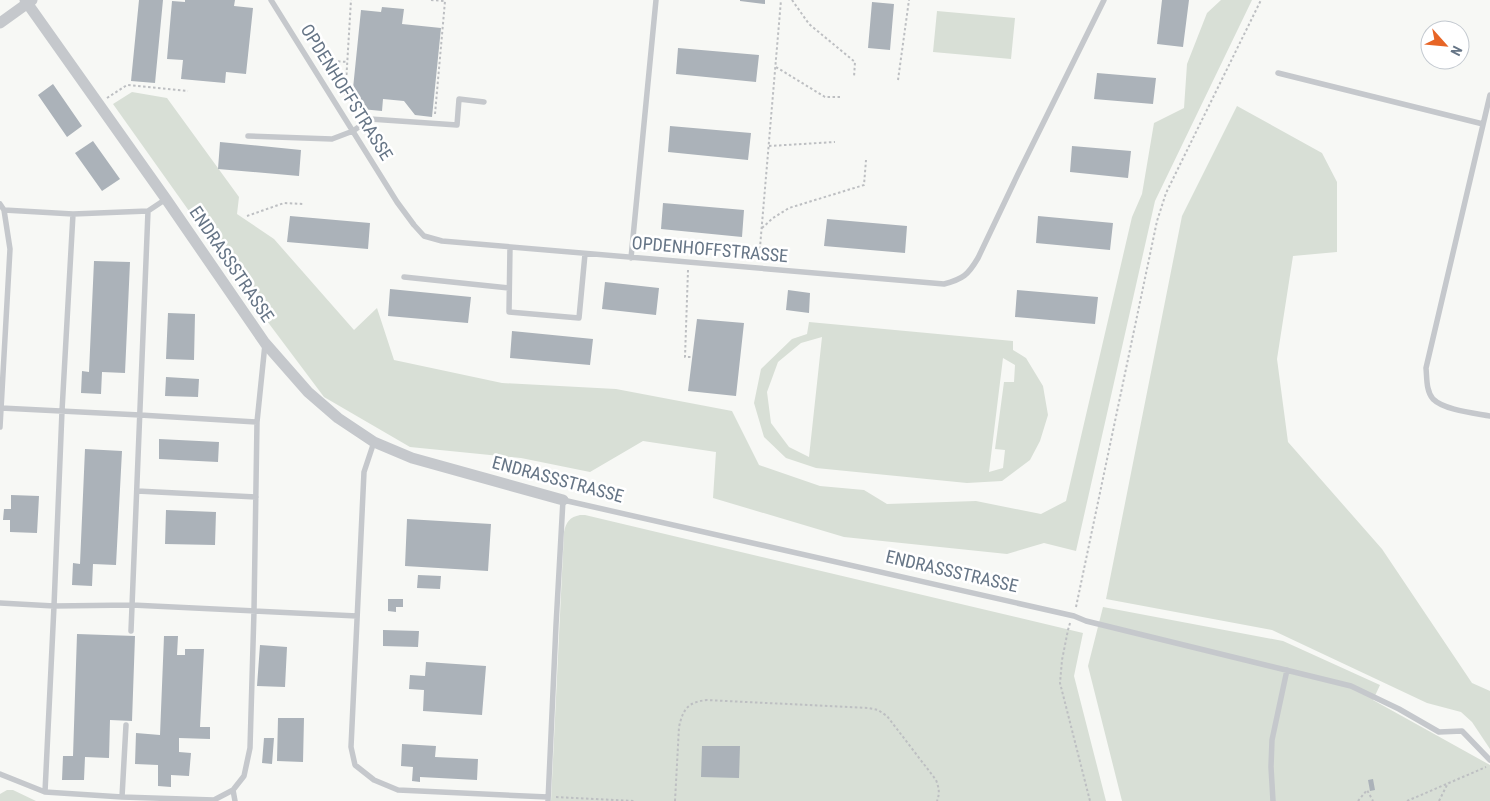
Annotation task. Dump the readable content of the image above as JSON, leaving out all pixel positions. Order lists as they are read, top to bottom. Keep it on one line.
{"streets":{"street":["ENDRASSSTRASSE"],"lane":["OPDENHOFFSTRASSE"]},"north":"bottom right"}
